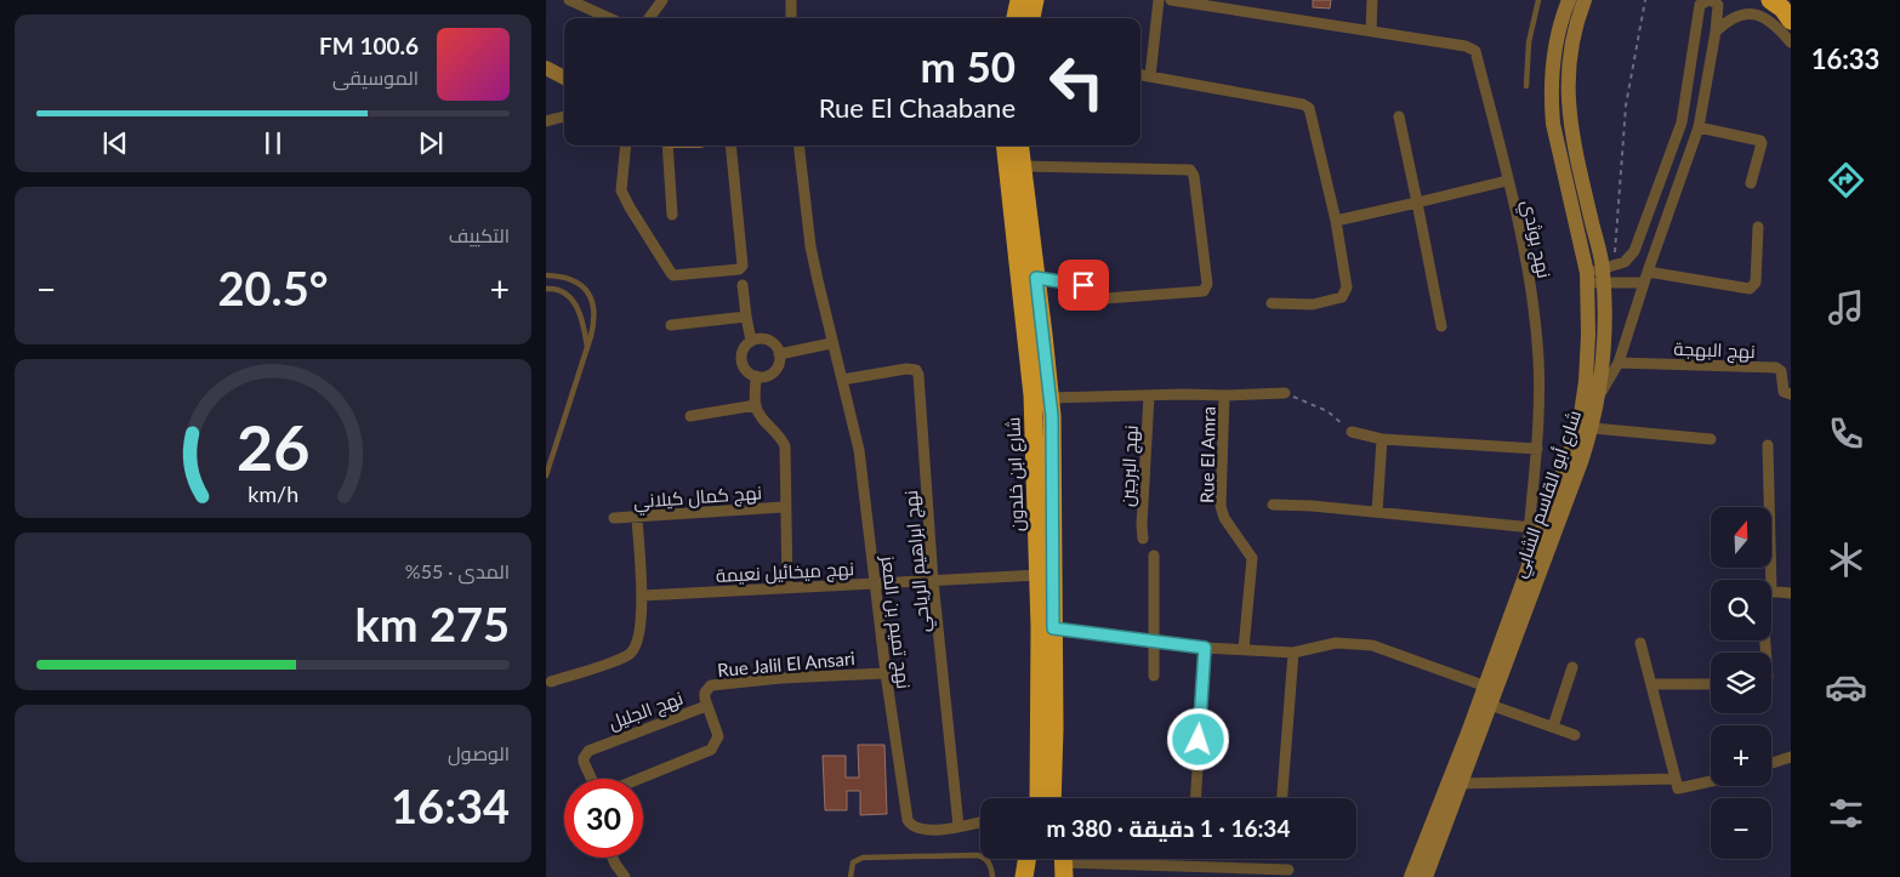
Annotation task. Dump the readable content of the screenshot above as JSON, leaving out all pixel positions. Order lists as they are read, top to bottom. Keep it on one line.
{"streets":{"highway":["شارع ابن خلدون"],"street":["نهج بوثدي","نهج البهجة","Rue El Amra","نهج البرجين","شارع أبو القاسم الشابي","نهج كمال كيلاني","نهج ابراهيم الرياحي","نهج ميخائيل نعيمة","نهج تميم بن المعز","Rue Jalil El Ansari","نهج الجليل"]},"crossings":[["نهج بوثدي","شارع أبو القاسم الشابي"],["شارع ابن خلدون","نهج ميخائيل نعيمة"],["نهج ابراهيم الرياحي","نهج ميخائيل نعيمة"],["نهج ابراهيم الرياحي","نهج تميم بن المعز"],["نهج ميخائيل نعيمة","نهج تميم بن المعز"],["نهج تميم بن المعز","Rue Jalil El Ansari"],["Rue Jalil El Ansari","نهج الجليل"]],"north":"top","page":{"tabs":"16:33","turn":["50 m","Rue El Chaabane"],"song":["100.6 FM","الموسيقى"],"tile":["التكييف",["المدى · 55%","275 km"],["الوصول","16:34"]],"heat":["−","20.5°","+"],"map_buttons":["+","−"],"limit":"30","trip":"16:34 · 1 دقيقة · 380 m","gauge":["26","km/h"]}}
